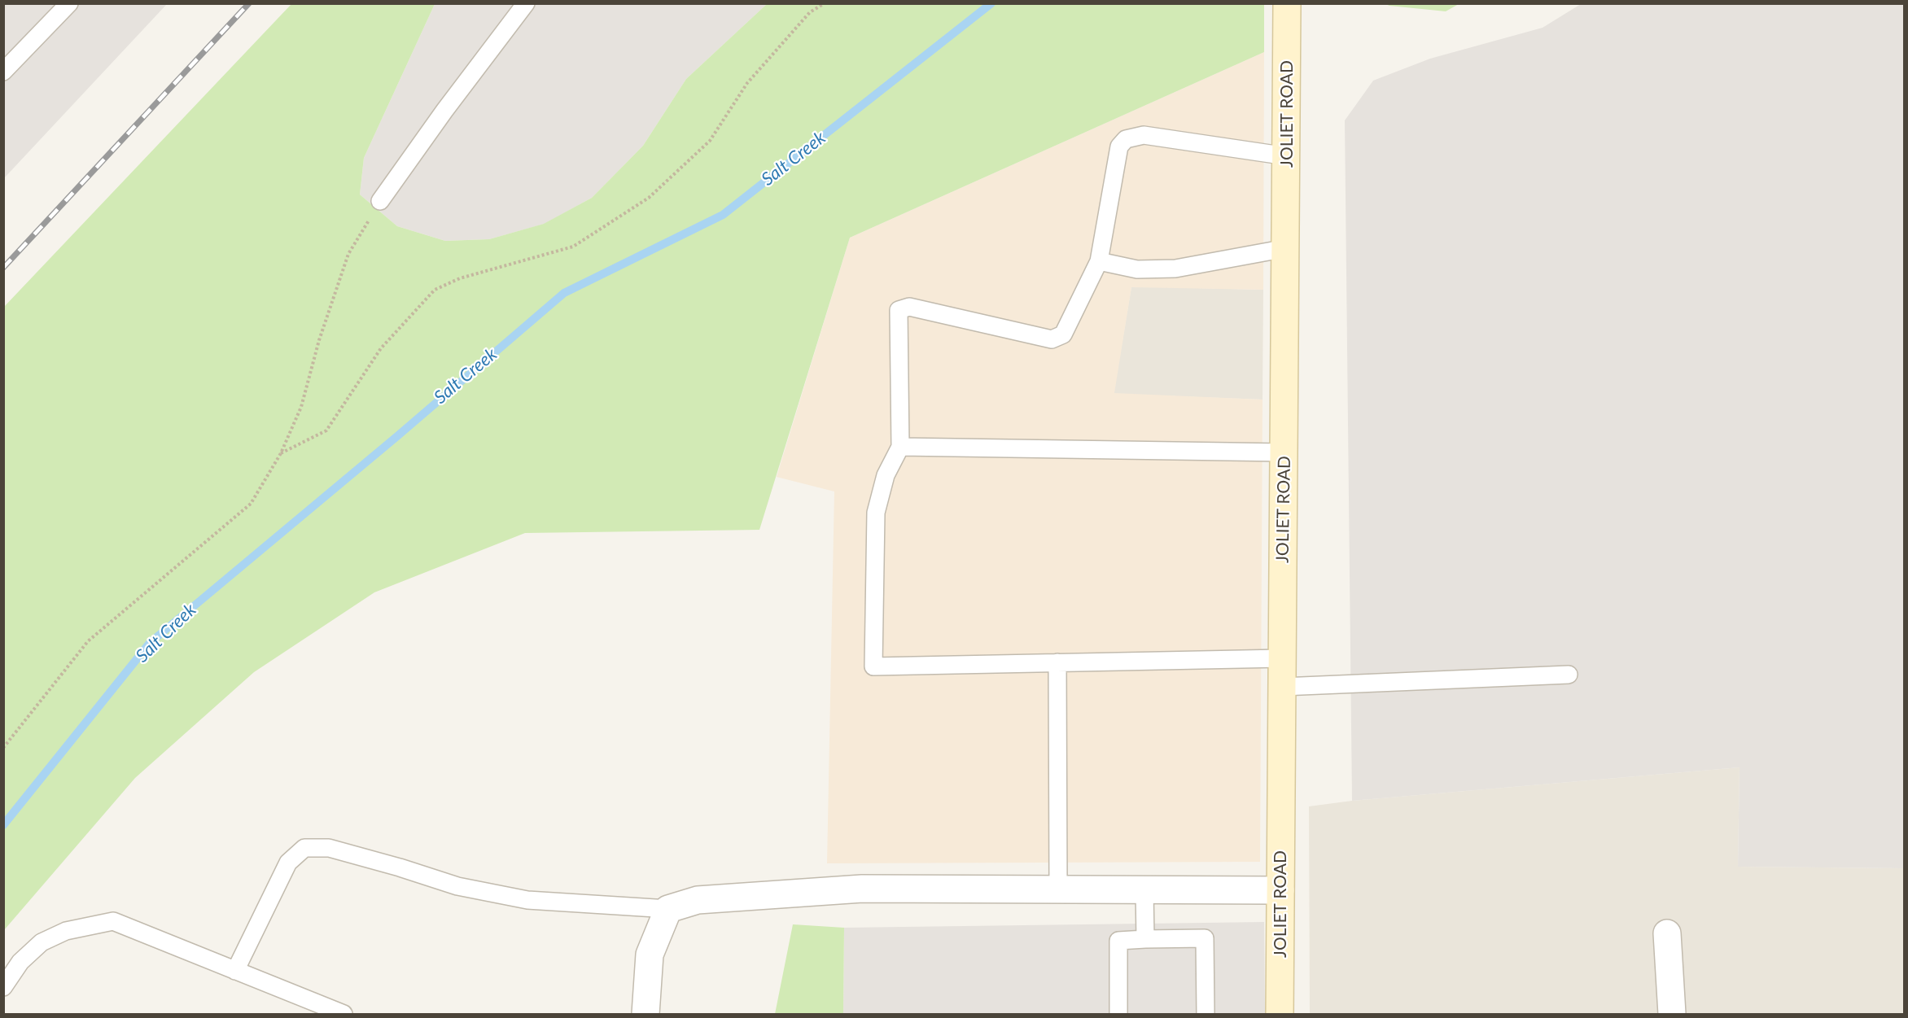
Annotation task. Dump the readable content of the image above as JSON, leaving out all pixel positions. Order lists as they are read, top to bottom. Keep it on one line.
{"streets":{"main road":["JOLIET ROAD"]},"water":["Salt Creek"]}
